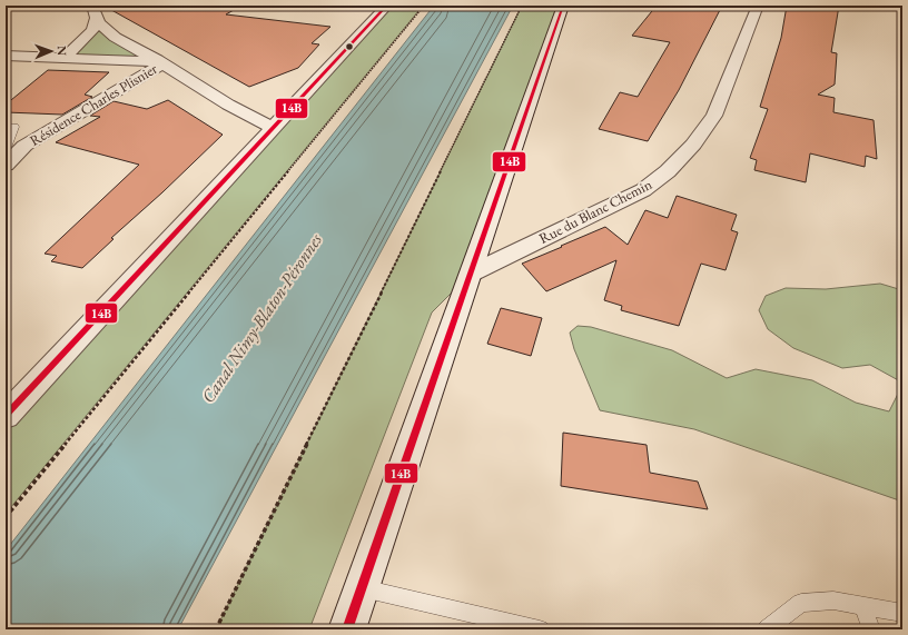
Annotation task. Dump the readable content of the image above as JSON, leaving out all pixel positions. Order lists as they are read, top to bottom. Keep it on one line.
{"streets":{"street":["Résidence Charles Plisnier","Rue du Blanc Chemin"]},"water":["Canal Nimy-Blaton-Péronnes"],"lines":["transit line 14B"],"north":"right"}
